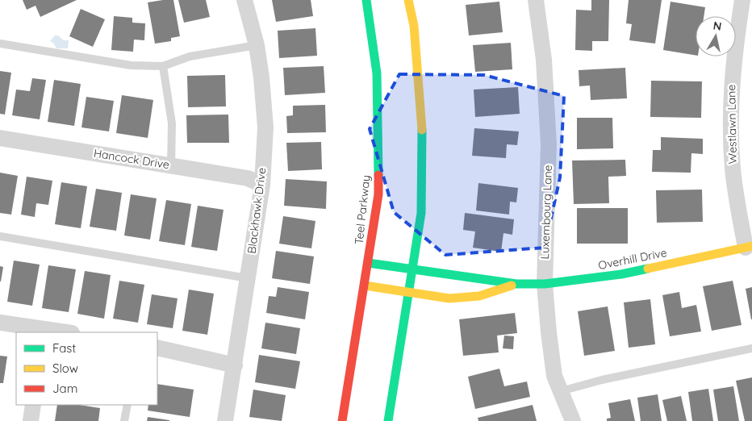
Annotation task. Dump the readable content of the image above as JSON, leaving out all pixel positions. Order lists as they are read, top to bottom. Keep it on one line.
{"streets":{"main road":["Teel Parkway","Overhill Drive"],"street":["Westlawn Lane","Hancock Drive","Blackhawk Drive","Luxembourg Lane"]},"crossings":[["Westlawn Lane","Overhill Drive"],["Hancock Drive","Blackhawk Drive"],["Teel Parkway","Overhill Drive"],["Luxembourg Lane","Overhill Drive"]],"legend":["Fast","Slow","Jam"],"north":"top"}
